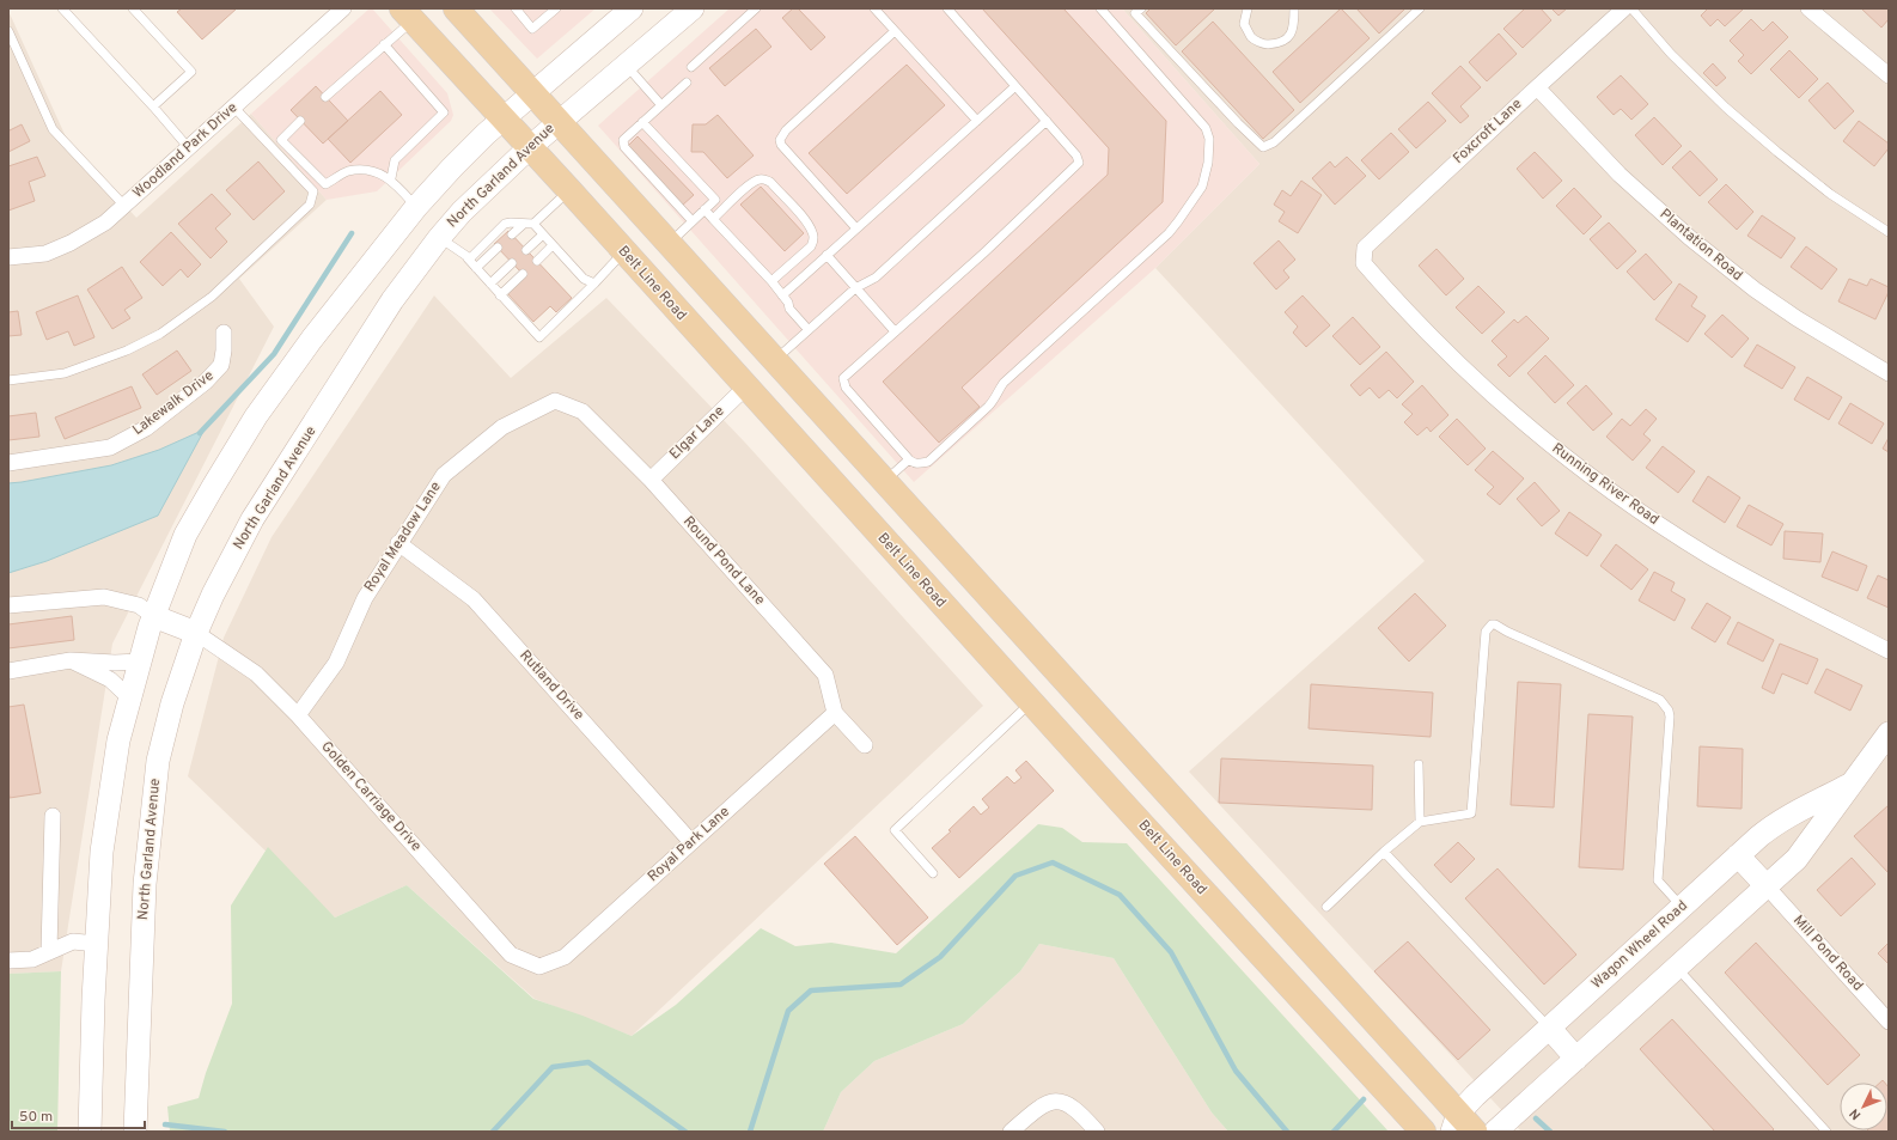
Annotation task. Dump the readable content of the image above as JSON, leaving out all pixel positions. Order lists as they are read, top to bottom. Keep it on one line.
{"streets":{"main road":["North Garland Avenue","Belt Line Road","Wagon Wheel Road"],"street":["Foxcroft Lane","Woodland Park Drive","Plantation Road","Lakewalk Drive","Elgar Lane","Running River Road","Royal Meadow Lane","Round Pond Lane","Rutland Drive","Golden Carriage Drive","Royal Park Lane","Mill Pond Road"]},"crossings":[["Foxcroft Lane","Plantation Road"],["Foxcroft Lane","Running River Road"],["North Garland Avenue","Belt Line Road"],["North Garland Avenue","Golden Carriage Drive"],["Belt Line Road","Elgar Lane"],["Elgar Lane","Round Pond Lane"],["Royal Meadow Lane","Round Pond Lane"],["Royal Meadow Lane","Rutland Drive"],["Royal Meadow Lane","Golden Carriage Drive"],["Round Pond Lane","Royal Park Lane"],["Rutland Drive","Royal Park Lane"],["Golden Carriage Drive","Royal Park Lane"],["Wagon Wheel Road","Mill Pond Road"]],"scale_bar":"50 m","north":"bottom left"}
